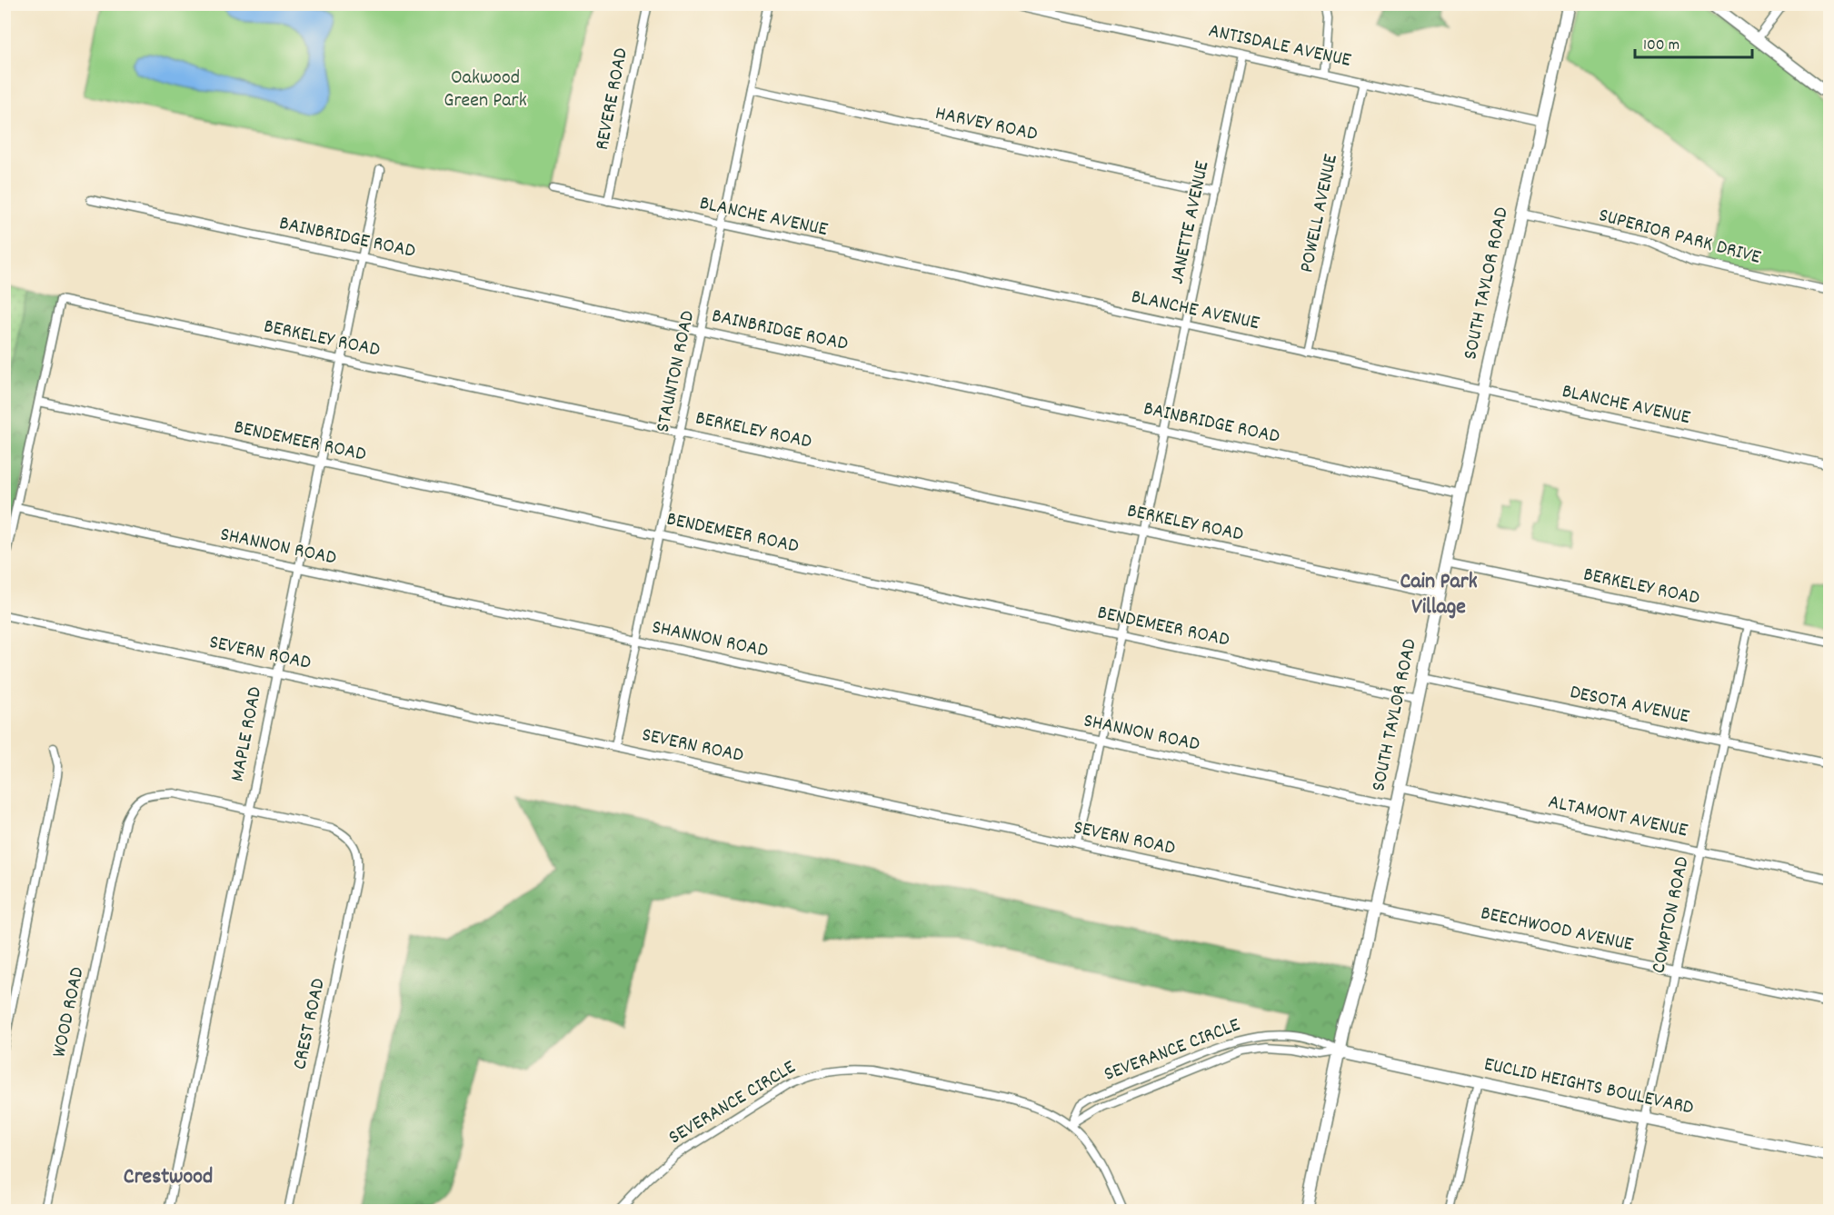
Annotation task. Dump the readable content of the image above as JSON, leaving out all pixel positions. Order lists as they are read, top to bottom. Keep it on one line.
{"streets":{"main road":["SOUTH TAYLOR ROAD","EUCLID HEIGHTS BOULEVARD"],"street":["ANTISDALE AVENUE","REVERE ROAD","HARVEY ROAD","POWELL AVENUE","BLANCHE AVENUE","JANETTE AVENUE","SUPERIOR PARK DRIVE","BAINBRIDGE ROAD","BERKELEY ROAD","STAUNTON ROAD","BENDEMEER ROAD","SHANNON ROAD","SEVERN ROAD","DESOTA AVENUE","MAPLE ROAD","ALTAMONT AVENUE","COMPTON ROAD","BEECHWOOD AVENUE","WOOD ROAD","CREST ROAD","SEVERANCE CIRCLE"]},"crossings":[["ANTISDALE AVENUE","POWELL AVENUE"],["ANTISDALE AVENUE","JANETTE AVENUE"],["ANTISDALE AVENUE","SOUTH TAYLOR ROAD"],["REVERE ROAD","BLANCHE AVENUE"],["HARVEY ROAD","JANETTE AVENUE"],["HARVEY ROAD","STAUNTON ROAD"],["POWELL AVENUE","BLANCHE AVENUE"],["BLANCHE AVENUE","JANETTE AVENUE"],["BLANCHE AVENUE","SOUTH TAYLOR ROAD"],["BLANCHE AVENUE","STAUNTON ROAD"],["JANETTE AVENUE","BAINBRIDGE ROAD"],["JANETTE AVENUE","BERKELEY ROAD"],["JANETTE AVENUE","BENDEMEER ROAD"],["JANETTE AVENUE","SHANNON ROAD"],["JANETTE AVENUE","SEVERN ROAD"],["SUPERIOR PARK DRIVE","SOUTH TAYLOR ROAD"],["BAINBRIDGE ROAD","SOUTH TAYLOR ROAD"],["BAINBRIDGE ROAD","STAUNTON ROAD"],["BAINBRIDGE ROAD","MAPLE ROAD"],["SOUTH TAYLOR ROAD","BERKELEY ROAD"],["SOUTH TAYLOR ROAD","BENDEMEER ROAD"],["SOUTH TAYLOR ROAD","SHANNON ROAD"],["SOUTH TAYLOR ROAD","SEVERN ROAD"],["SOUTH TAYLOR ROAD","DESOTA AVENUE"],["SOUTH TAYLOR ROAD","ALTAMONT AVENUE"],["SOUTH TAYLOR ROAD","BEECHWOOD AVENUE"],["SOUTH TAYLOR ROAD","SEVERANCE CIRCLE"],["SOUTH TAYLOR ROAD","EUCLID HEIGHTS BOULEVARD"],["BERKELEY ROAD","STAUNTON ROAD"],["BERKELEY ROAD","BENDEMEER ROAD"],["BERKELEY ROAD","MAPLE ROAD"],["BERKELEY ROAD","COMPTON ROAD"],["STAUNTON ROAD","BENDEMEER ROAD"],["STAUNTON ROAD","SHANNON ROAD"],["STAUNTON ROAD","SEVERN ROAD"],["BENDEMEER ROAD","MAPLE ROAD"],["SHANNON ROAD","MAPLE ROAD"],["SEVERN ROAD","MAPLE ROAD"],["SEVERN ROAD","BEECHWOOD AVENUE"],["DESOTA AVENUE","COMPTON ROAD"],["MAPLE ROAD","WOOD ROAD"],["MAPLE ROAD","CREST ROAD"],["ALTAMONT AVENUE","COMPTON ROAD"],["COMPTON ROAD","BEECHWOOD AVENUE"],["COMPTON ROAD","EUCLID HEIGHTS BOULEVARD"],["WOOD ROAD","CREST ROAD"],["SEVERANCE CIRCLE","EUCLID HEIGHTS BOULEVARD"]],"districts":["Cain Park Village","Crestwood"],"parks":["Oakwood Green Park"],"scale_bar":"100 m"}
